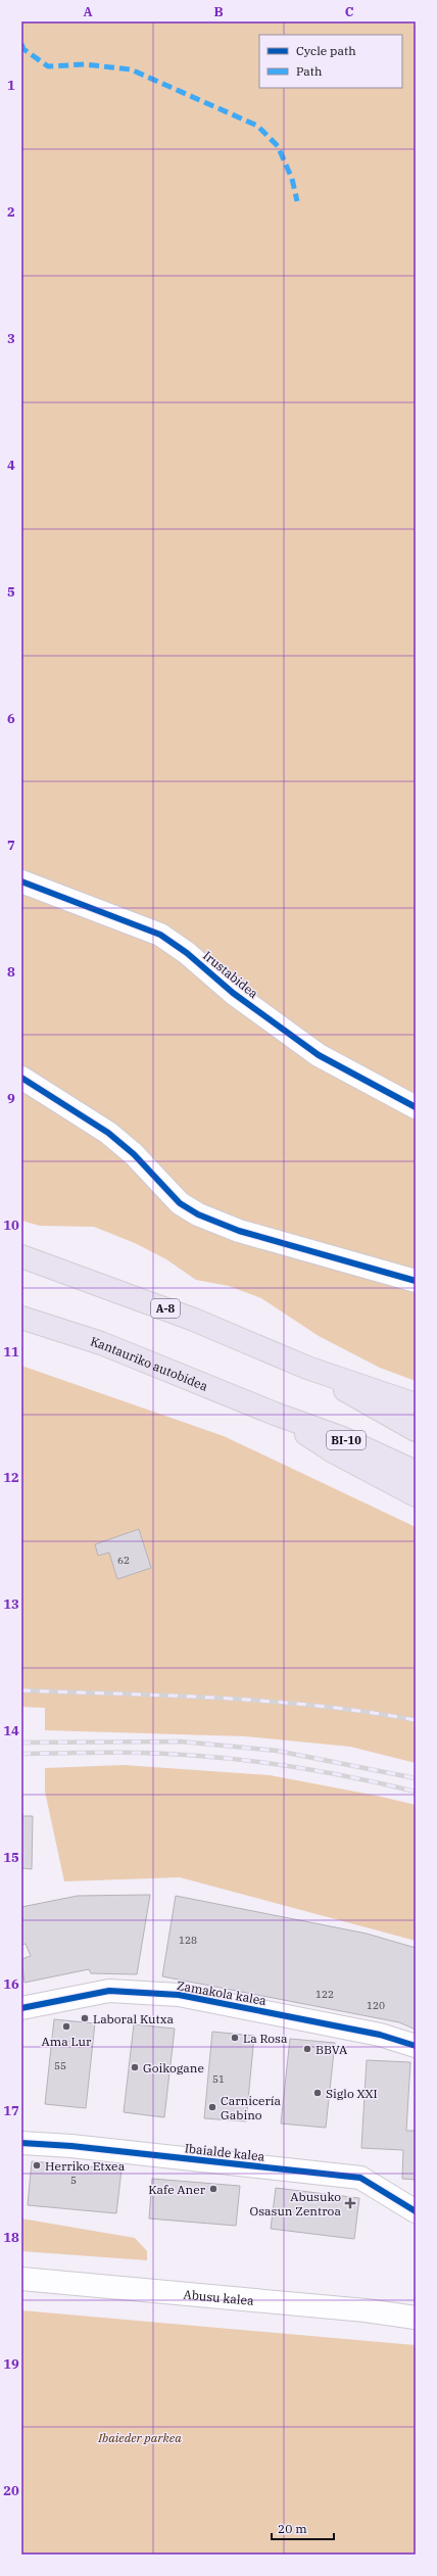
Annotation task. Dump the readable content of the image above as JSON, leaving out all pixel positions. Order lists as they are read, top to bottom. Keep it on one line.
{"streets":{"highway":["A-8","Kantauriko autobidea","BI-10"],"street":["Irustabidea","Zamakola kalea","Ibaialde kalea","Abusu kalea"]},"crossings":[["Kantauriko autobidea","BI-10"]],"parks":["Ibaieder parkea"],"places":{"other":["Laboral Kutxa","Ama Lur","La Rosa","BBVA","Goikogane","Siglo XXI","Carnicería Gabino","Herriko Etxea","Kafe Aner"],"health":["Abusuko Osasun Zentroa"]},"house_numbers":["62","128","122","120","55","51","5"],"legend":["Cycle path","Path"],"scale_bar":"20 m","grid":{"columns":["A","B","C"],"rows":["1","2","3","4","5","6","7","8","9","10","11","12","13","14","15","16","17","18","19","20"]}}
